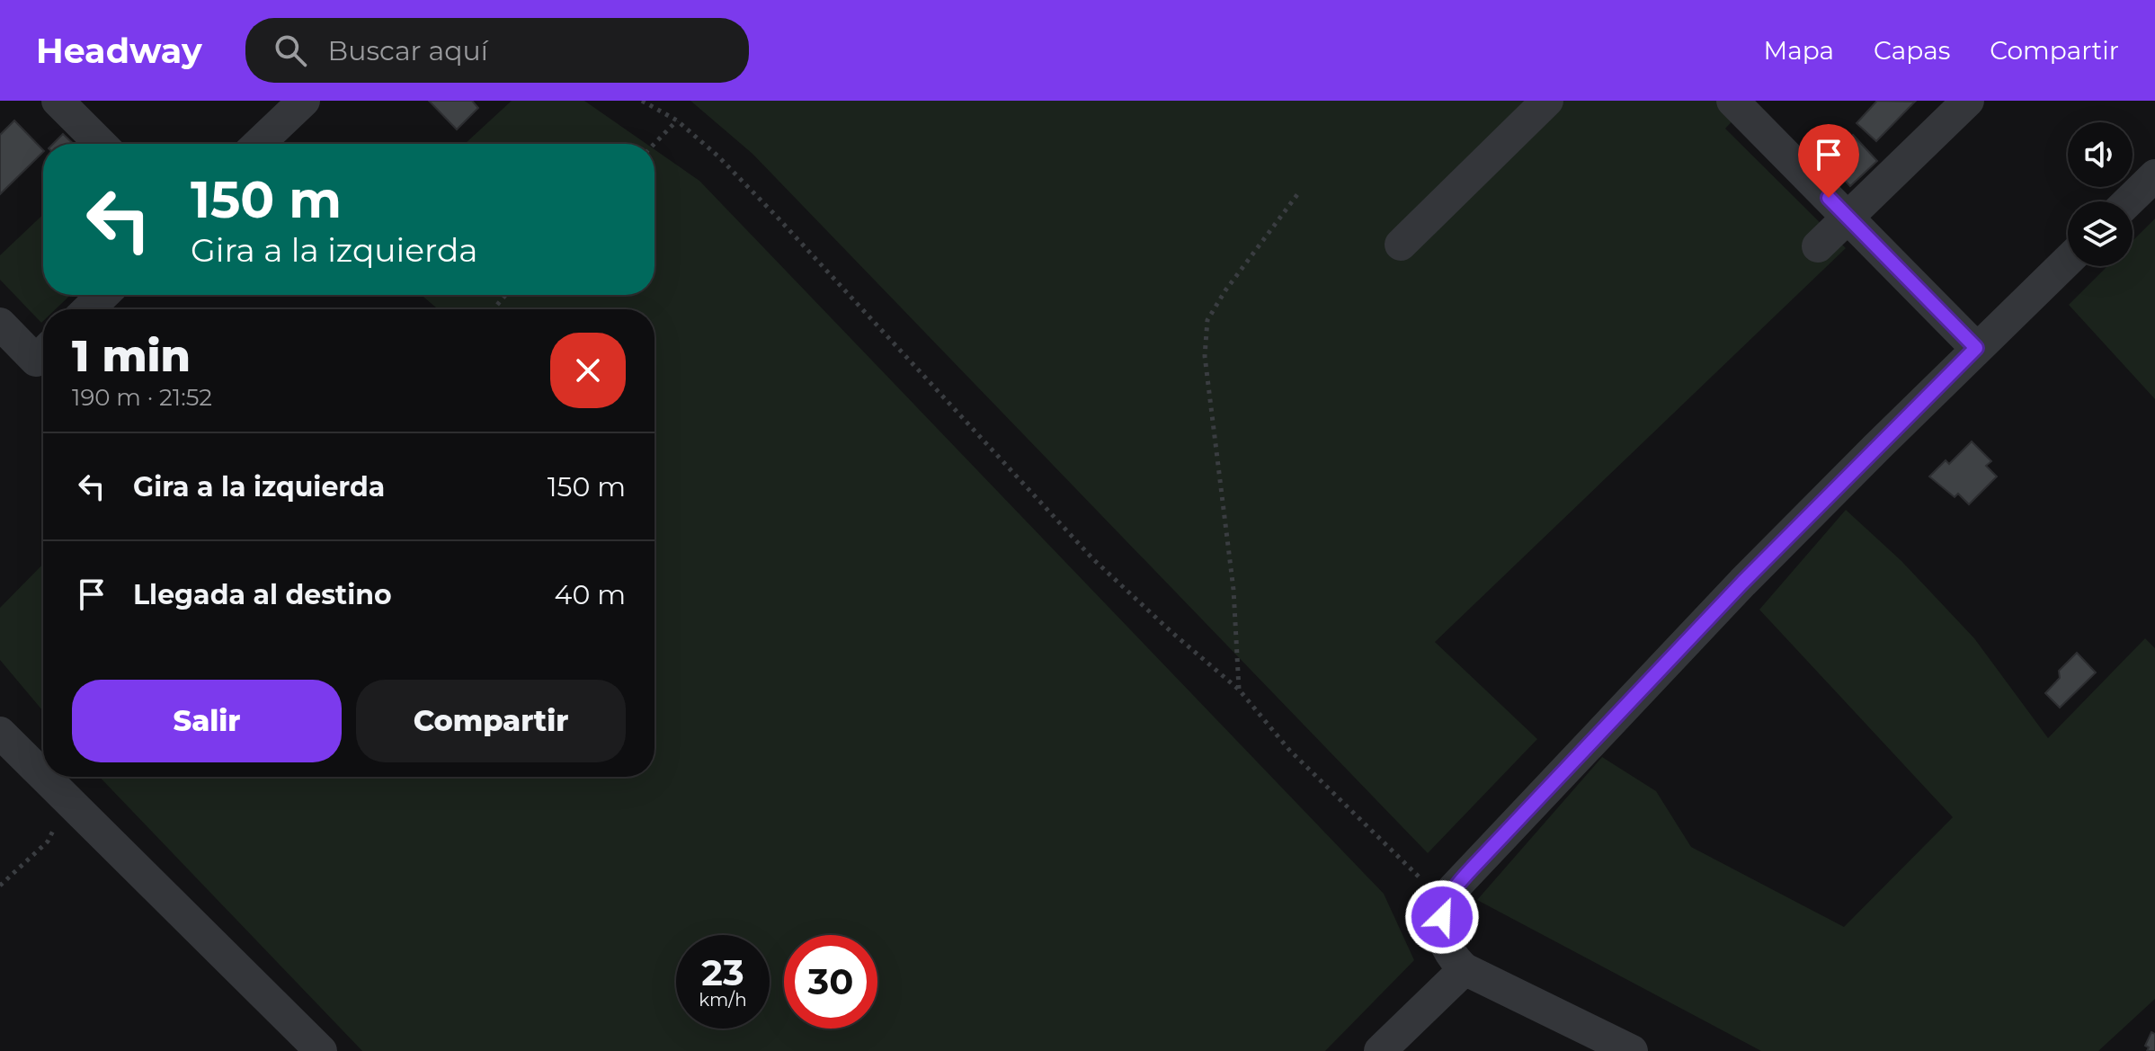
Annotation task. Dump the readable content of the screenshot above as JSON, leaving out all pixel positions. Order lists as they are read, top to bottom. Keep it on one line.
{"page":{"header":"Headway","search":"Buscar aquí","nav":["Mapa","Capas","Compartir"],"turn":["150 m","Gira a la izquierda"],"heading":["1 min","190 m · 21:52"],"list":[{"name":"Gira a la izquierda","value":"150 m"},{"name":"Llegada al destino","value":"40 m"}],"buttons":["Salir","Compartir"],"speed":"23 km/h","limit":"30"}}
